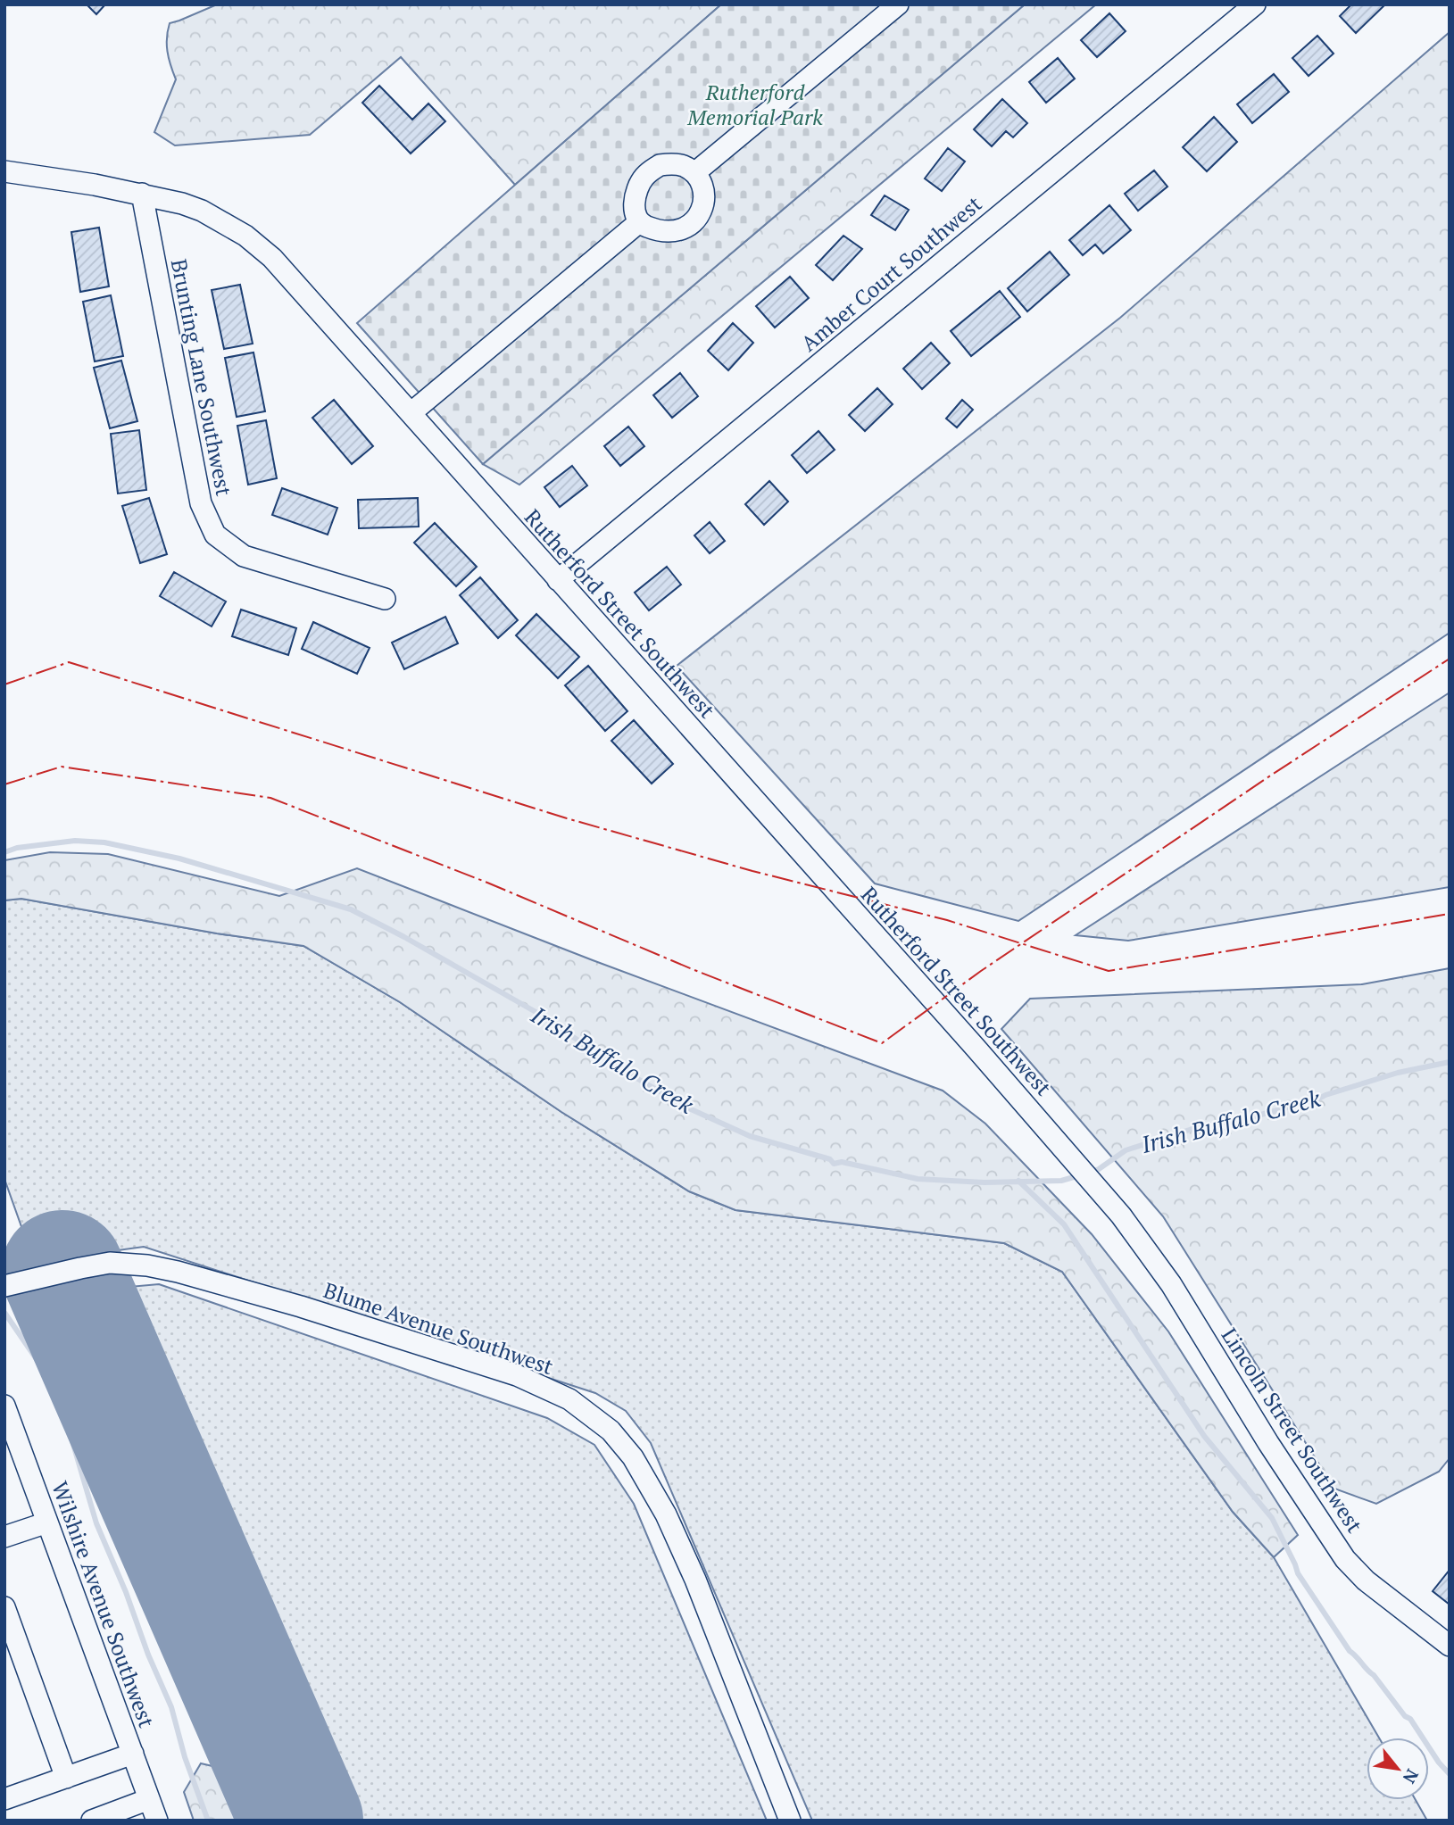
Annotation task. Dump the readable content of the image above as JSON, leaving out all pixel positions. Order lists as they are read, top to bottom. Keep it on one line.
{"streets":{"street":["Amber Court Southwest","Brunting Lane Southwest","Rutherford Street Southwest","Blume Avenue Southwest","Lincoln Street Southwest","Wilshire Avenue Southwest"]},"crossings":[["Amber Court Southwest","Rutherford Street Southwest"],["Brunting Lane Southwest","Rutherford Street Southwest"],["Rutherford Street Southwest","Lincoln Street Southwest"]],"water":["Irish Buffalo Creek"],"parks":["Rutherford Memorial Park"],"north":"bottom right"}
